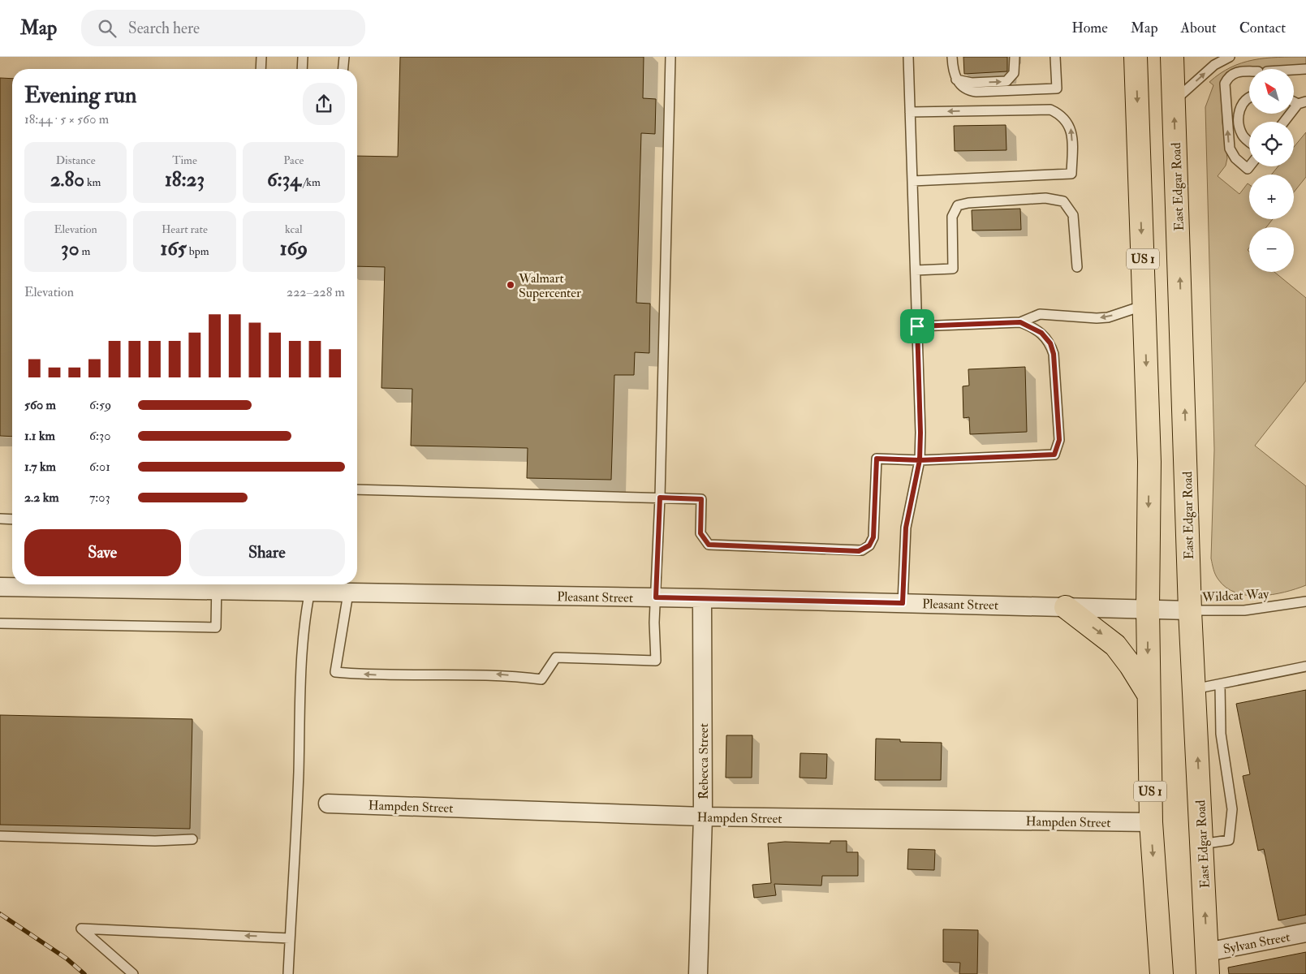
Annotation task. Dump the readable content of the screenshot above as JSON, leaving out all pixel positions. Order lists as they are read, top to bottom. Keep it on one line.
{"streets":{"highway":["East Edgar Road","US 1"],"street":["Pleasant Street","Rebecca Street","Hampden Street","Sylvan Street"],"lane":["Wildcat Way"]},"crossings":[["East Edgar Road","Wildcat Way"],["East Edgar Road","Pleasant Street"],["East Edgar Road","Sylvan Street"],["US 1","Pleasant Street"],["US 1","Hampden Street"],["Wildcat Way","Pleasant Street"],["Pleasant Street","Rebecca Street"],["Rebecca Street","Hampden Street"]],"places":["Walmart Supercenter"],"north":"top left","page":{"header":"Map","search":"Search here","nav":["Home","Map","About","Contact"],"map_buttons":["+","−"],"heading":["Evening run","18:44 · 5 × 560 m"],"stats":[["Distance","2.80 km"],["Time","18:23"],["Pace","6:34 /km"],["Elevation","30 m"],["Heart rate","165 bpm"],["kcal","169"]],"chart":["Elevation","222–228 m"],"list":[{"name":"560 m","note":"6:59"},{"name":"1.1 km","note":"6:30"},{"name":"1.7 km","note":"6:01"},{"name":"2.2 km","note":"7:03"}],"buttons":["Save","Share"]}}
